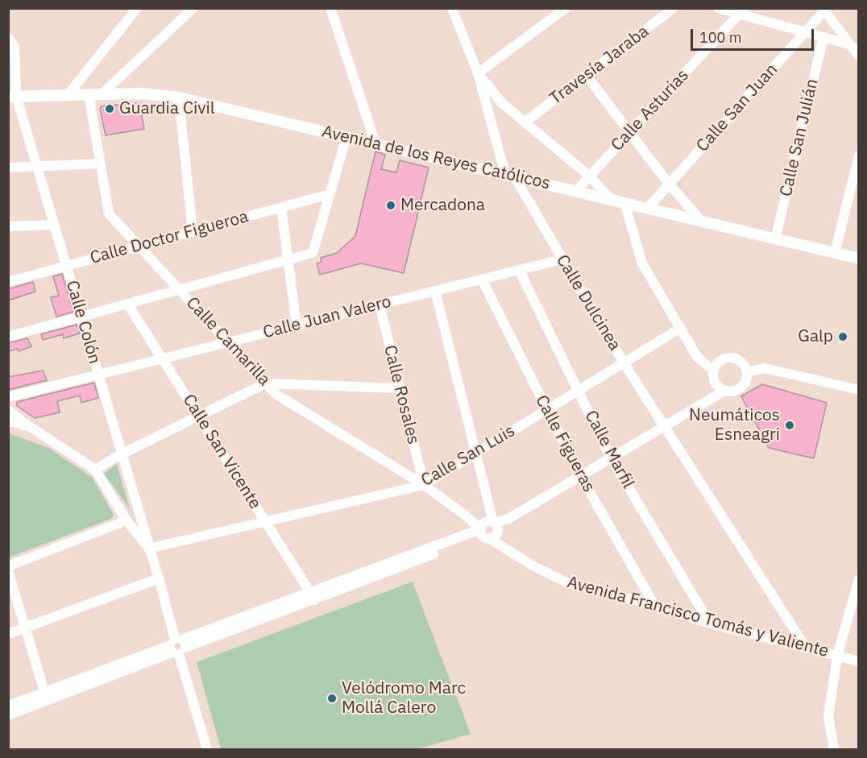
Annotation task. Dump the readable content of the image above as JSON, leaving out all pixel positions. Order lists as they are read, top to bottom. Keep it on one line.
{"streets":{"street":["Travesía Jaraba","Calle San Juan","Calle Asturias","Calle San Julián","Avenida de los Reyes Católicos","Calle Doctor Figueroa","Calle Dulcinea","Calle Juan Valero","Calle Colón","Calle Camarilla","Calle Rosales","Calle Figueras","Calle Marfil","Calle San Vicente","Calle San Luis","Avenida Francisco Tomás y Valiente"]},"crossings":[["Calle San Juan","Avenida de los Reyes Católicos"],["Calle Asturias","Avenida de los Reyes Católicos"],["Calle San Julián","Avenida de los Reyes Católicos"],["Avenida de los Reyes Católicos","Calle Dulcinea"],["Avenida de los Reyes Católicos","Calle Colón"],["Avenida de los Reyes Católicos","Calle Camarilla"],["Calle Doctor Figueroa","Calle Colón"],["Calle Doctor Figueroa","Calle Camarilla"],["Calle Dulcinea","Calle Juan Valero"],["Calle Dulcinea","Calle San Luis"],["Calle Dulcinea","Avenida Francisco Tomás y Valiente"],["Calle Juan Valero","Calle Colón"],["Calle Juan Valero","Calle Camarilla"],["Calle Juan Valero","Calle Rosales"],["Calle Juan Valero","Calle Figueras"],["Calle Juan Valero","Calle Marfil"],["Calle Juan Valero","Calle San Vicente"],["Calle Colón","Calle San Luis"],["Calle Camarilla","Calle Rosales"],["Calle Camarilla","Calle San Luis"],["Calle Camarilla","Avenida Francisco Tomás y Valiente"],["Calle Rosales","Calle San Luis"],["Calle Figueras","Calle San Luis"],["Calle Figueras","Avenida Francisco Tomás y Valiente"],["Calle Marfil","Calle San Luis"],["Calle Marfil","Avenida Francisco Tomás y Valiente"],["Calle San Vicente","Calle San Luis"]],"places":["Guardia Civil","Mercadona","Galp","Neumáticos Esneagri","Velódromo Marc Mollá Calero"],"scale_bar":"100 m"}
